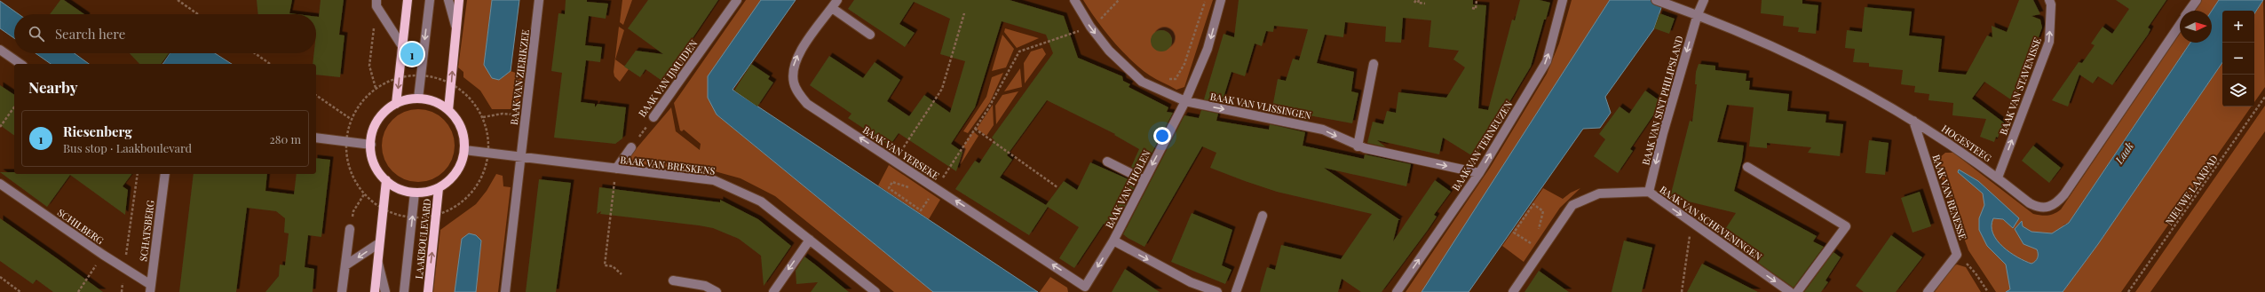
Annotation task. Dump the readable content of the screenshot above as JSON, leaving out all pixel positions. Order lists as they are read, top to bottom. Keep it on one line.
{"streets":{"main road":["LAAKBOULEVARD"],"street":["BAAK VAN ZIERIKZEE","BAAK VAN IJMUIDEN","BAAK VAN STAVENISSE","BAAK VAN SINT PHILIPSLAND","BAAK VAN VLISSINGEN","HOGESTEEG","BAAK VAN TERNEUZEN","BAAK VAN YERSEKE","BAAK VAN BRESKENS","BAAK VAN THOLEN","BAAK VAN RENESSE","BAAK VAN SCHEVENINGEN","SCHILBERG","SCHATSBERG"],"path":["NIEUWE LAAKPAD"]},"crossings":[["BAAK VAN ZIERIKZEE","BAAK VAN BRESKENS"],["BAAK VAN STAVENISSE","HOGESTEEG"],["BAAK VAN SINT PHILIPSLAND","HOGESTEEG"],["BAAK VAN SINT PHILIPSLAND","BAAK VAN SCHEVENINGEN"],["BAAK VAN VLISSINGEN","BAAK VAN TERNEUZEN"],["BAAK VAN VLISSINGEN","BAAK VAN THOLEN"],["HOGESTEEG","BAAK VAN RENESSE"],["BAAK VAN YERSEKE","BAAK VAN THOLEN"],["BAAK VAN BRESKENS","LAAKBOULEVARD"],["SCHILBERG","SCHATSBERG"]],"one_way":["BAAK VAN STAVENISSE","BAAK VAN SINT PHILIPSLAND","BAAK VAN VLISSINGEN","BAAK VAN TERNEUZEN","BAAK VAN YERSEKE","BAAK VAN THOLEN","BAAK VAN SCHEVENINGEN"],"water":["Laak"],"north":"right","page":{"map_buttons":["+","−"],"search":"Search here","pins":"1","heading":"Nearby","list":[{"mark":"1","name":"Riesenberg","note":"Bus stop · Laakboulevard","value":"280 m"}]}}
